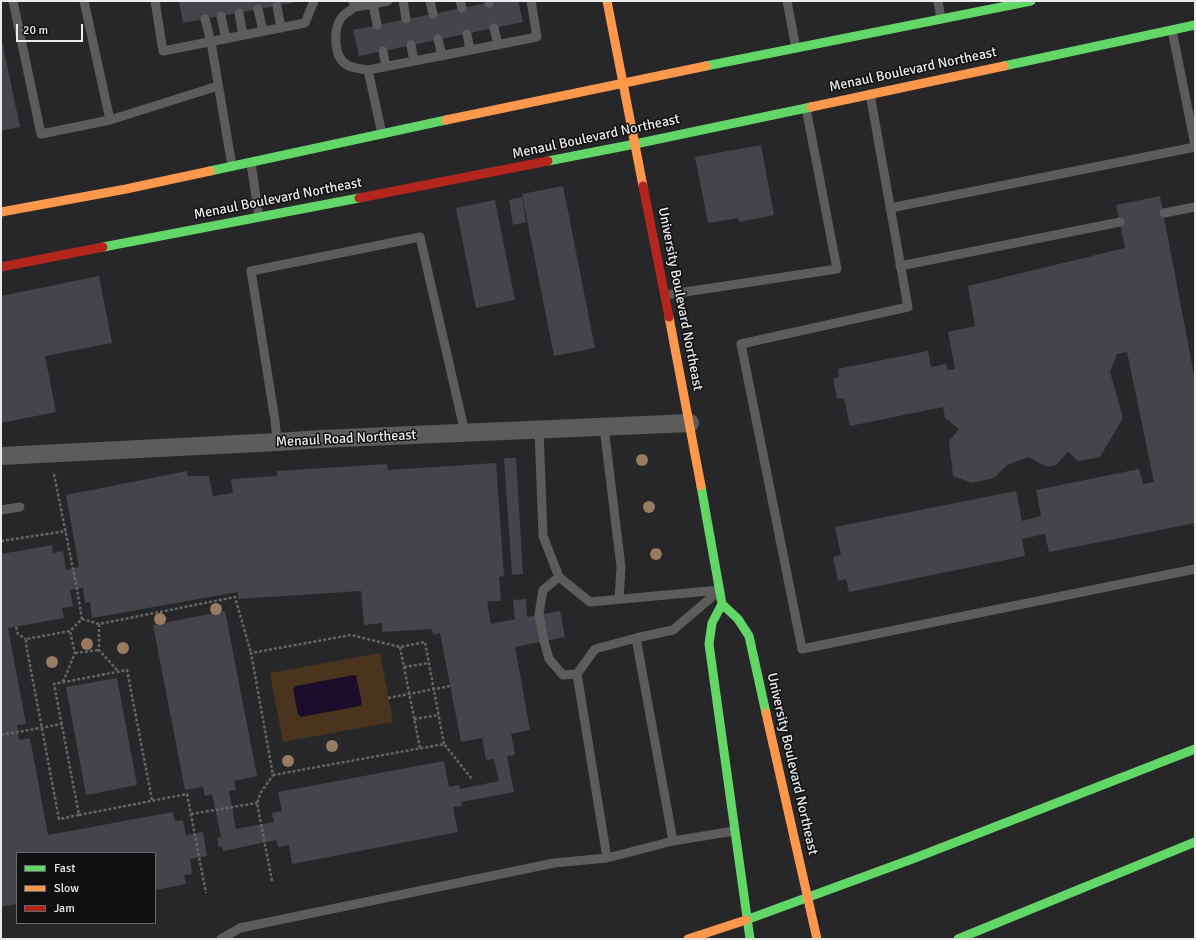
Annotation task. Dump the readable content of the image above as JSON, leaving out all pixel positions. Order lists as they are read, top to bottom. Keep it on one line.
{"streets":{"main road":["Menaul Boulevard Northeast","University Boulevard Northeast"],"street":["Menaul Road Northeast"]},"crossings":[["Menaul Boulevard Northeast","University Boulevard Northeast"],["University Boulevard Northeast","Menaul Road Northeast"]],"legend":["Fast","Slow","Jam"],"scale_bar":"20 m"}
